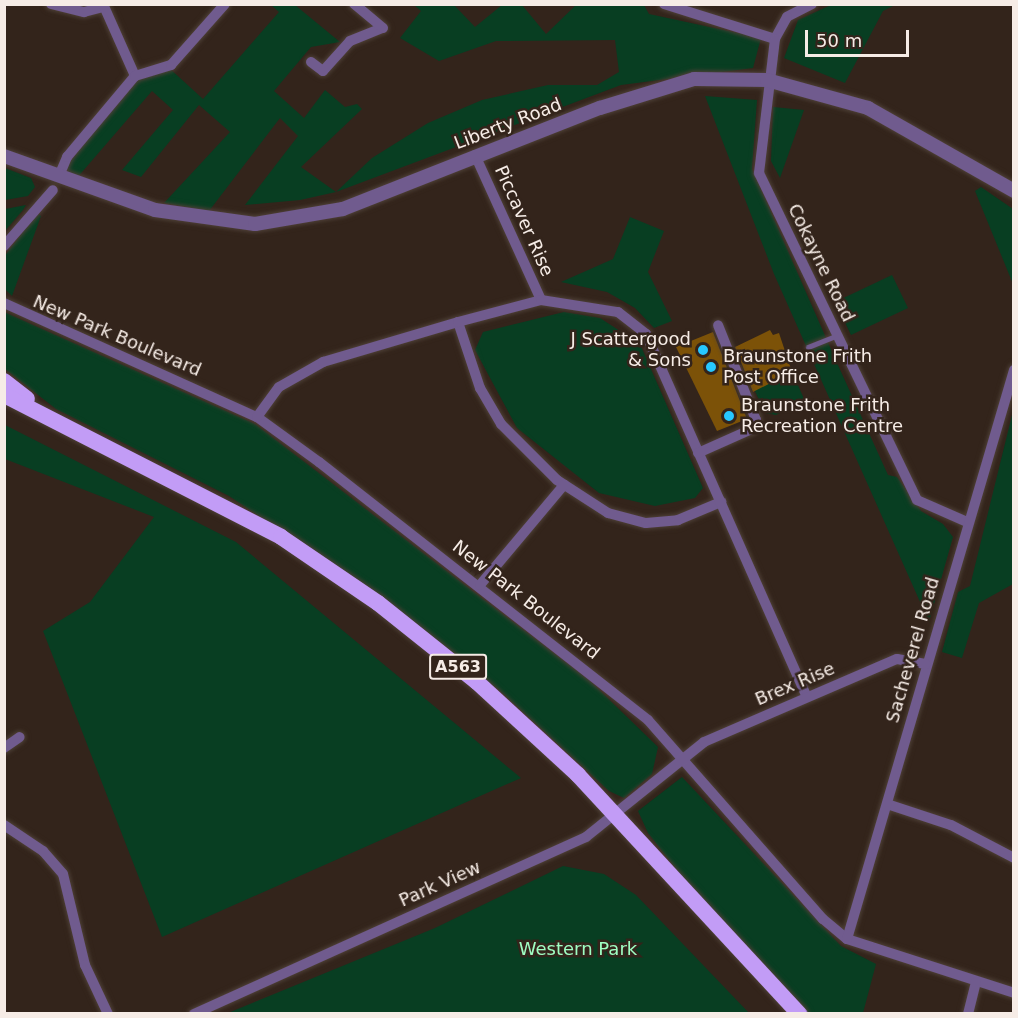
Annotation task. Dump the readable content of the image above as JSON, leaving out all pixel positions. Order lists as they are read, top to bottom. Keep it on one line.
{"streets":{"highway":["A563"],"street":["Liberty Road","Piccaver Rise","Cokayne Road","New Park Boulevard","Sacheverel Road","Brex Rise","Park View"]},"crossings":[["Liberty Road","Piccaver Rise"],["Liberty Road","Cokayne Road"],["Cokayne Road","Sacheverel Road"],["New Park Boulevard","Sacheverel Road"],["New Park Boulevard","Brex Rise"],["New Park Boulevard","Park View"],["Sacheverel Road","Brex Rise"],["A563","Park View"],["Brex Rise","Park View"]],"parks":["Western Park"],"places":["J Scattergood & Sons","Braunstone Frith Post Office","Braunstone Frith Recreation Centre"],"scale_bar":"50 m"}
